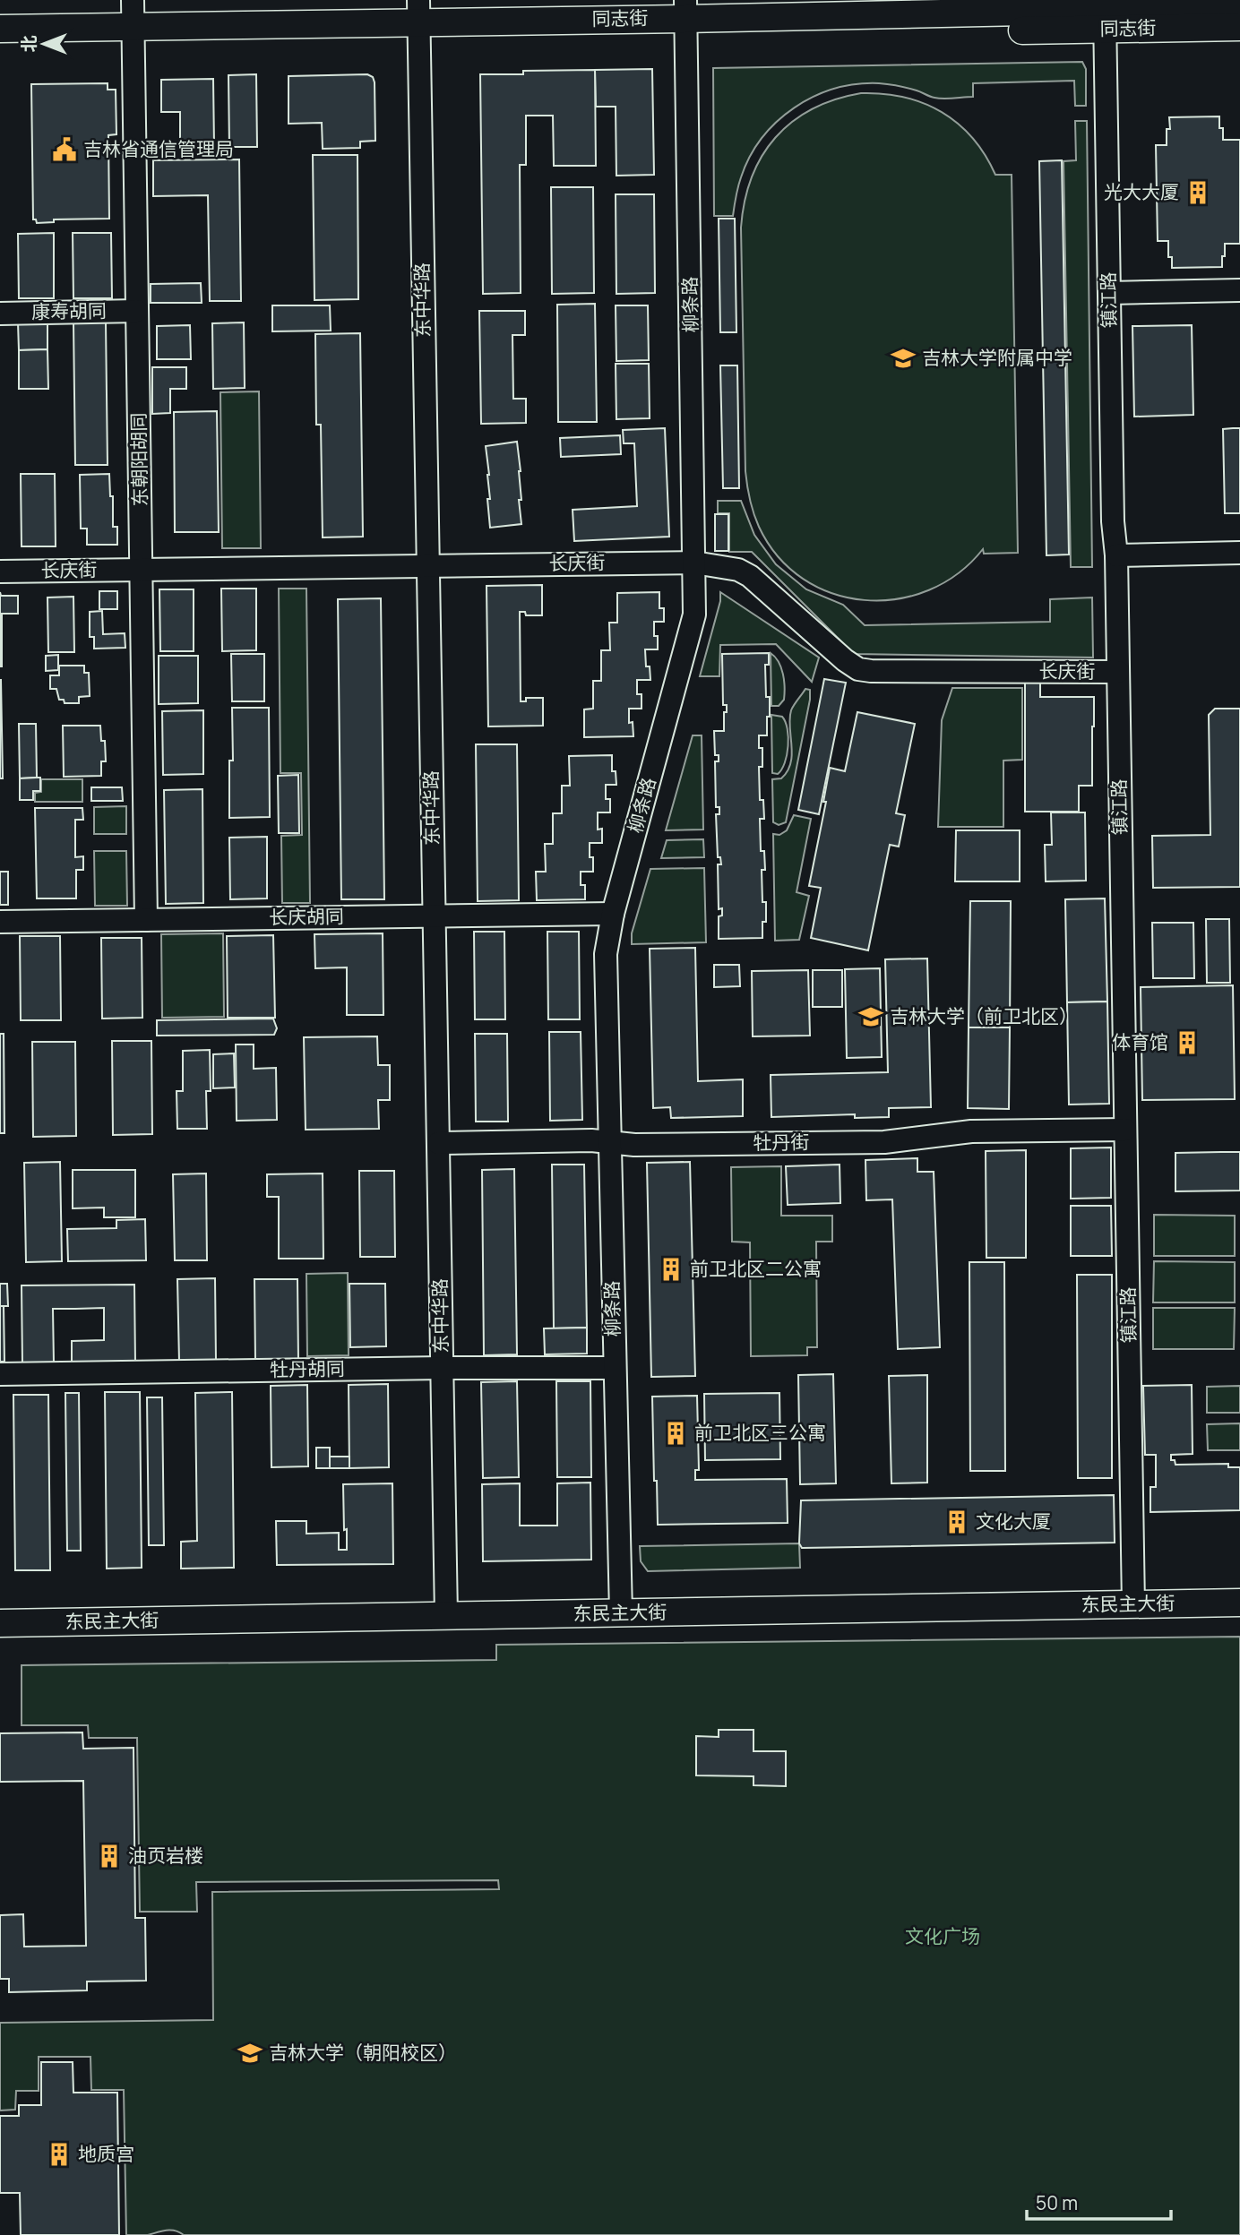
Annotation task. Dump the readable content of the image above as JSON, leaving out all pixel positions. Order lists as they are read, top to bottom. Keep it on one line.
{"streets":{"main road":["同志街","东民主大街"],"street":["东中华路","镇江路","柳条路","康寿胡同","东朝阳胡同","长庆街","长庆胡同","牡丹街","牡丹胡同"]},"crossings":[["同志街","东中华路"],["同志街","镇江路"],["同志街","柳条路"],["同志街","东朝阳胡同"],["东中华路","长庆街"],["东中华路","长庆胡同"],["东中华路","牡丹街"],["东中华路","牡丹胡同"],["东中华路","东民主大街"],["镇江路","长庆街"],["镇江路","牡丹街"],["镇江路","东民主大街"],["柳条路","长庆街"],["柳条路","长庆胡同"],["柳条路","牡丹街"],["柳条路","牡丹胡同"],["柳条路","东民主大街"],["康寿胡同","东朝阳胡同"],["东朝阳胡同","长庆街"],["东朝阳胡同","长庆胡同"]],"parks":["文化广场"],"places":{"public building":["吉林省通信管理局"],"building":["光大大厦","体育馆","前卫北区二公寓","前卫北区三公寓","文化大厦","油页岩楼","地质宫"],"school or university":["吉林大学附属中学","吉林大学（前卫北区）","吉林大学（朝阳校区）"]},"scale_bar":"50 m","north":"left"}
